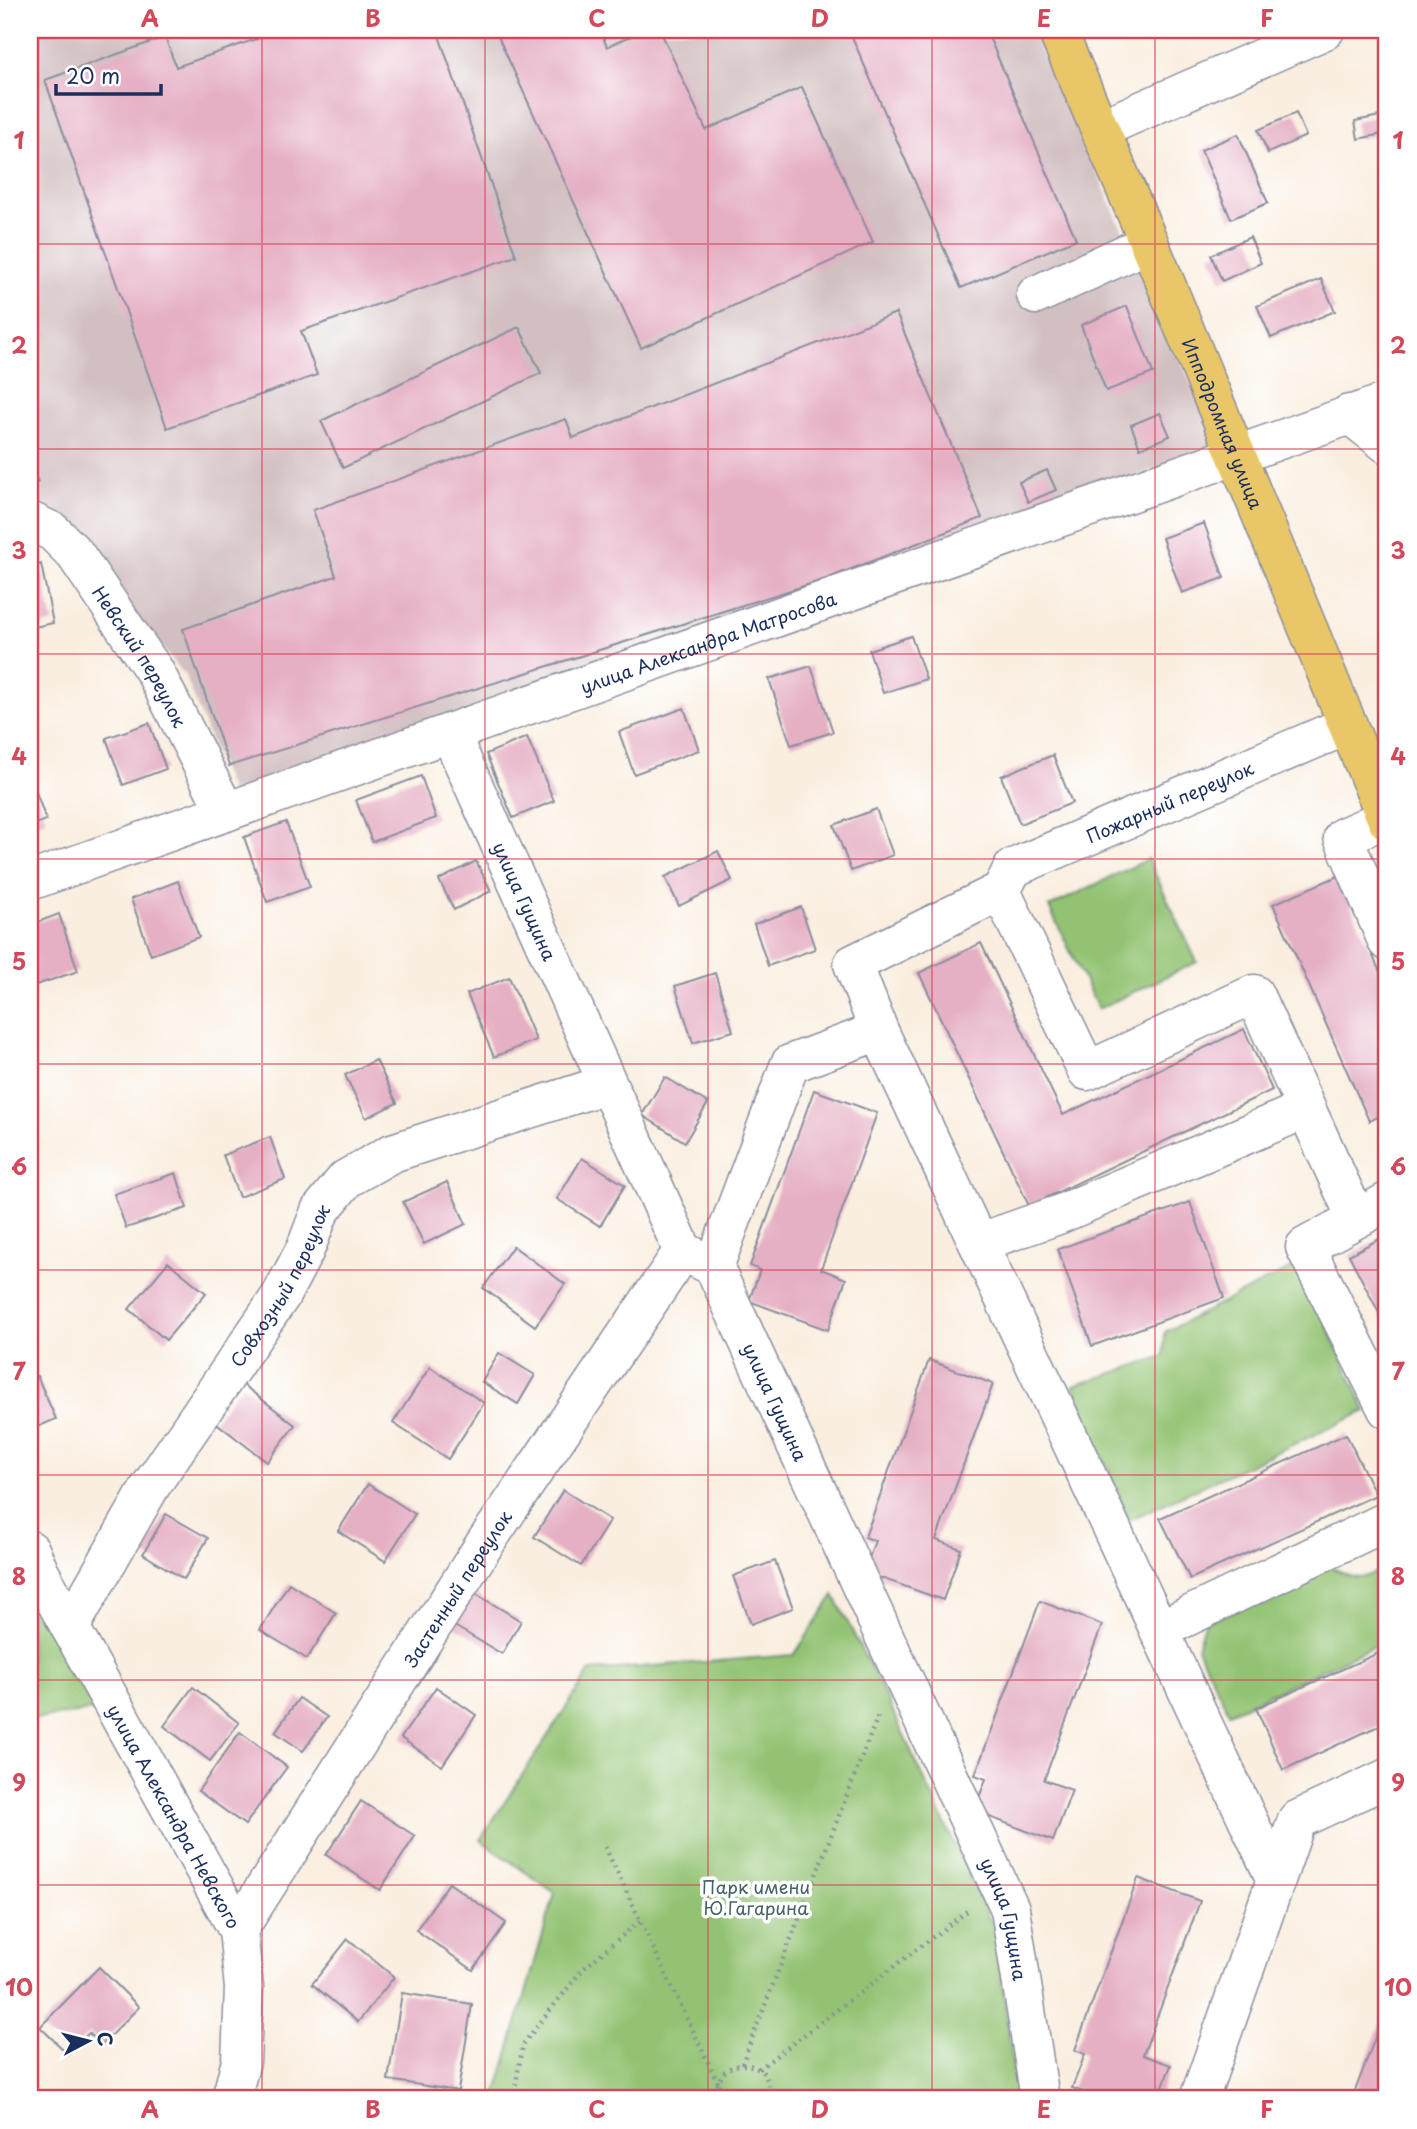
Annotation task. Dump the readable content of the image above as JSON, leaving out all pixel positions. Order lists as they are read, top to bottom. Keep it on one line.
{"streets":{"main road":["Ипподромная улица"],"street":["улица Александра Матросова","Невский переулок","Пожарный переулок","улица Гущина","Совхозный переулок","Застенный переулок","улица Александра Невского"]},"crossings":[["Ипподромная улица","улица Александра Матросова"],["Ипподромная улица","Пожарный переулок"],["улица Александра Матросова","Невский переулок"],["улица Александра Матросова","улица Гущина"],["улица Гущина","Совхозный переулок"],["улица Гущина","Застенный переулок"],["Совхозный переулок","улица Александра Невского"],["Застенный переулок","улица Александра Невского"]],"parks":["Парк имени Ю.Гагарина"],"scale_bar":"20 m","north":"right","grid":{"columns":["A","B","C","D","E","F"],"rows":["1","2","3","4","5","6","7","8","9","10"]}}
